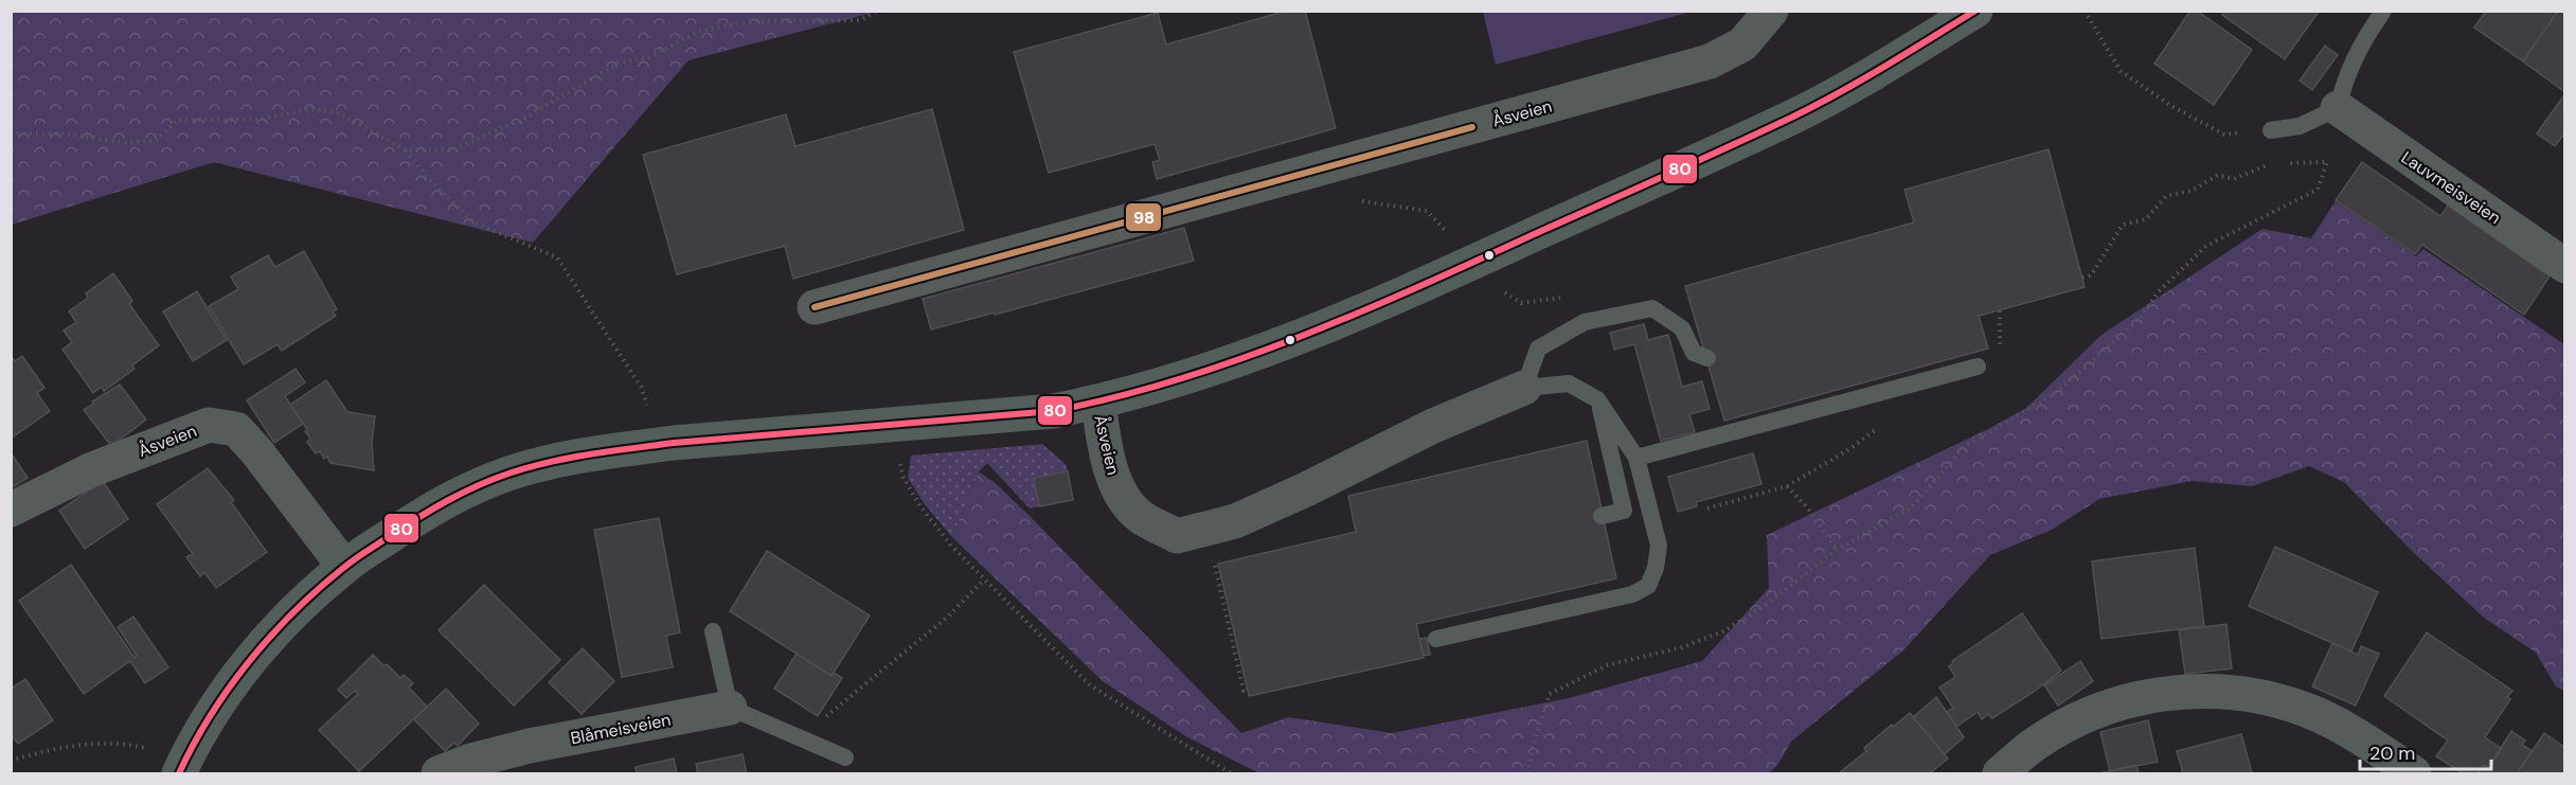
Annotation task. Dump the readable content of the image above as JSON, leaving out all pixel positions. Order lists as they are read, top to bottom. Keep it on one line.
{"streets":{"street":["Åsveien","Lauvmeisveien","Blåmeisveien"]},"lines":["transit line 80","transit line 98"],"scale_bar":"20 m"}
